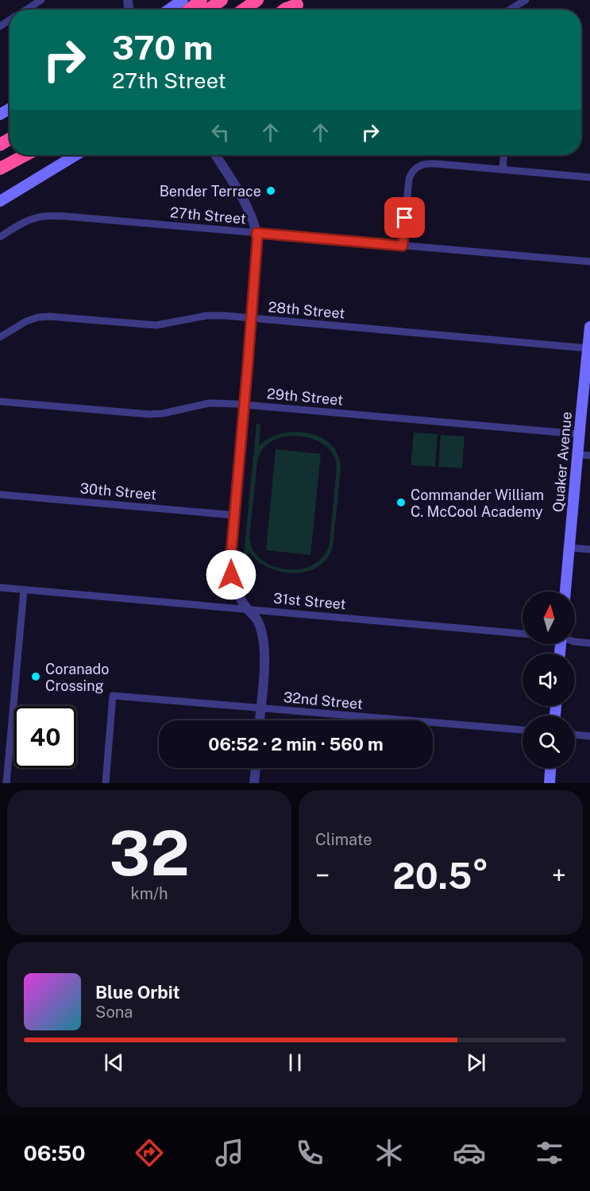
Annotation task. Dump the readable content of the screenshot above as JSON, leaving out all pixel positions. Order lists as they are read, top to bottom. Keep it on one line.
{"streets":{"main road":["Quaker Avenue"],"street":["27th Street","28th Street","29th Street","30th Street","31st Street","32nd Street"]},"crossings":[["28th Street","Quaker Avenue"],["29th Street","Quaker Avenue"]],"places":["Bender Terrace","Commander William C. McCool Academy","Coranado Crossing"],"north":"top","page":{"turn":["370 m","27th Street"],"limit":"40","trip":"06:52 · 2 min · 560 m","tile":[["32","km/h"],"Climate"],"heat":["−","20.5°","+"],"song":["Blue Orbit","Sona"],"tabs":"06:50"}}
